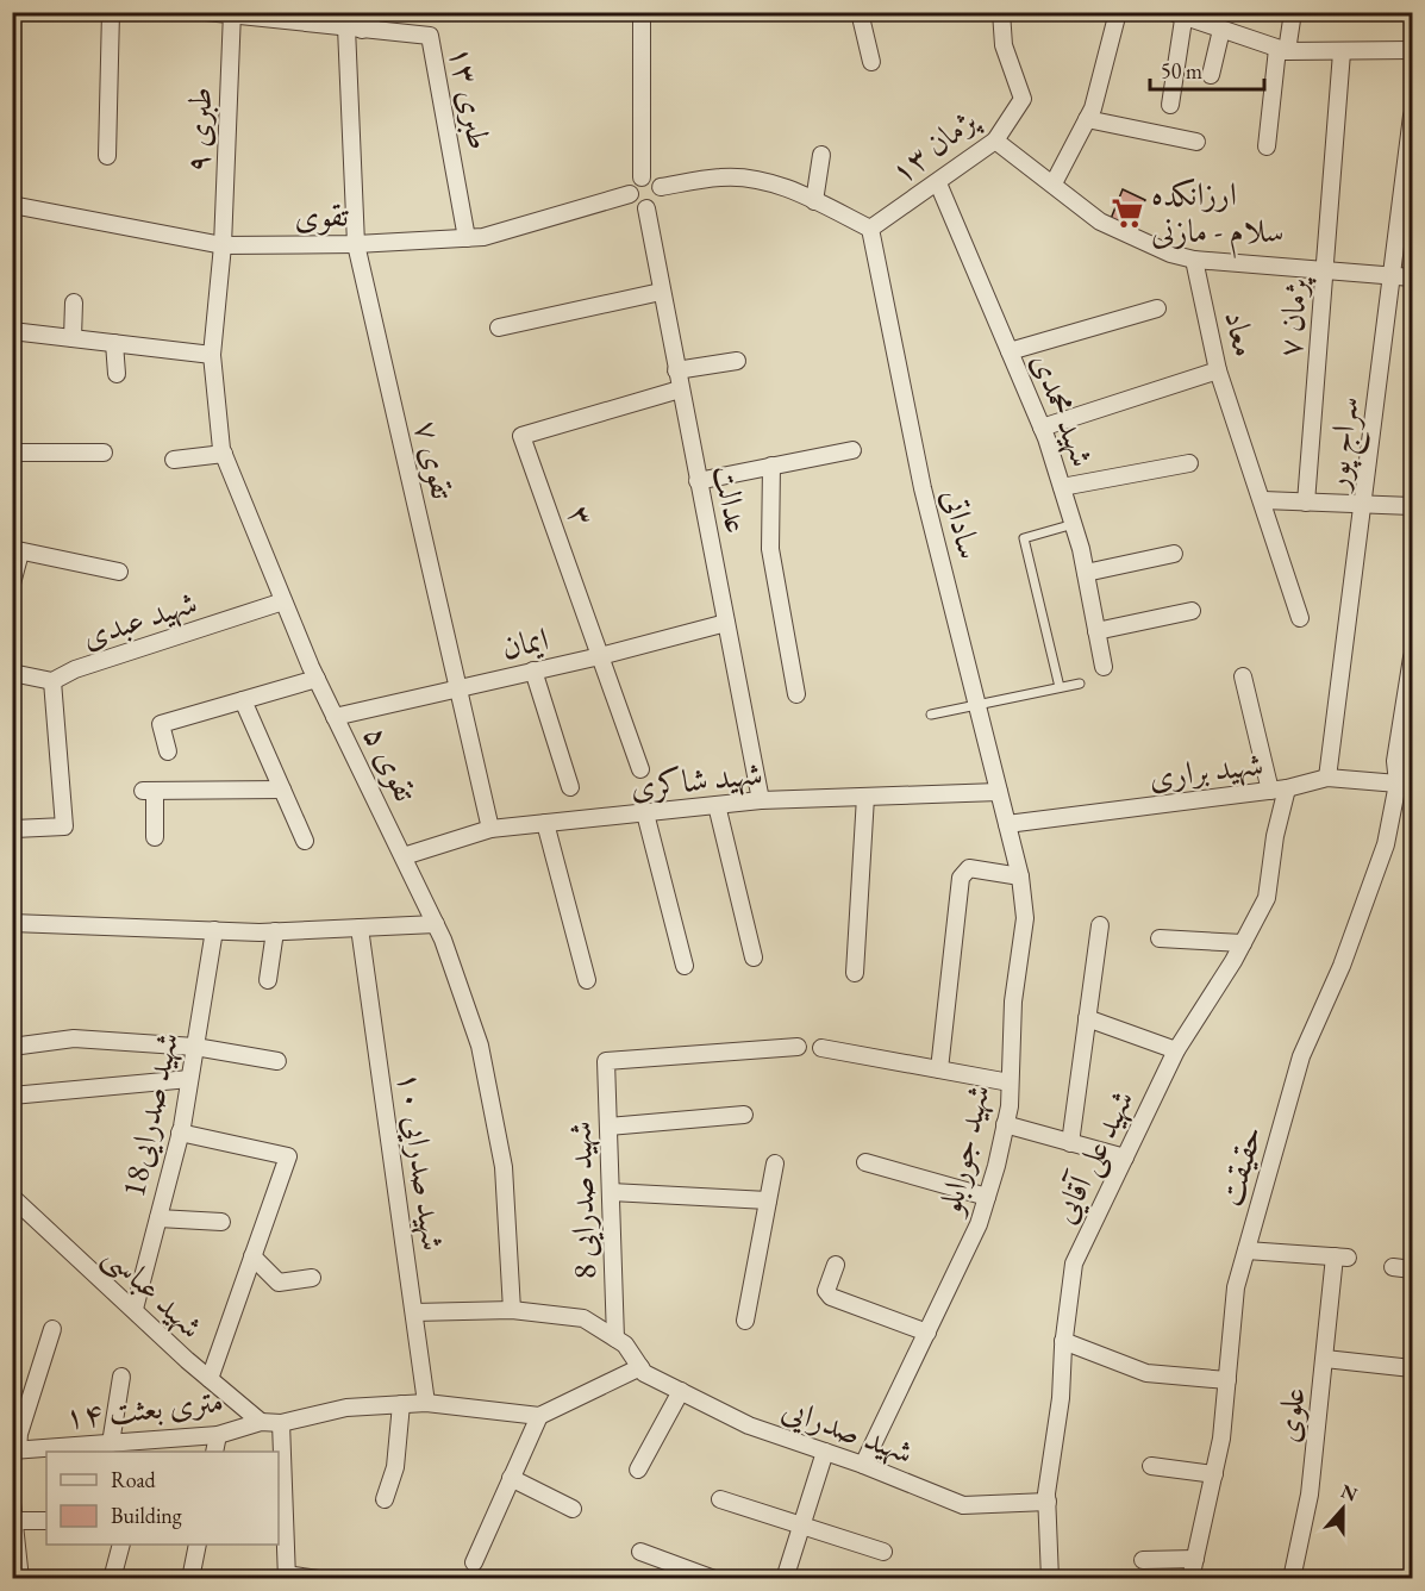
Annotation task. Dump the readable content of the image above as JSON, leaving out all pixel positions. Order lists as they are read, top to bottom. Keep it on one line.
{"streets":{"street":["طبری ۱۳","طبری ۹","پژمان ۱۳","تقوی","پژمان ۷","معاد","شهید محمدی","سراج پور","تقوی ۷","عدالت","۳","ساداتی","شهید عبدی","ایمان","تقوی ۵","شهید براری","شهید شاکری","شهید صدرایی18","شهید جورابلو","شهید علی آقایی","شهید صدرایی ۱۰","حقیقت","شهید صدرایی 8","شهید عباسی","۱۴ متری بعثت","علوی","شهید صدرایی"]},"crossings":[["طبری ۱۳","تقوی"],["طبری ۱۳","تقوی ۷"],["طبری ۹","تقوی"],["طبری ۹","تقوی ۵"],["پژمان ۱۳","شهید محمدی"],["پژمان ۱۳","ساداتی"],["تقوی","تقوی ۷"],["تقوی","عدالت"],["تقوی","تقوی ۵"],["سراج پور","شهید براری"],["تقوی ۷","ایمان"],["تقوی ۷","شهید شاکری"],["عدالت","۳"],["عدالت","ایمان"],["عدالت","شهید شاکری"],["۳","ایمان"],["ساداتی","شهید براری"],["ساداتی","شهید شاکری"],["ساداتی","شهید جورابلو"],["شهید عبدی","تقوی ۵"],["ایمان","تقوی ۵"],["تقوی ۵","شهید شاکری"],["تقوی ۵","شهید صدرایی"],["شهید براری","شهید جورابلو"],["شهید براری","شهید علی آقایی"],["شهید براری","حقیقت"],["شهید صدرایی18","شهید عباسی"],["شهید جورابلو","شهید صدرایی"],["شهید علی آقایی","شهید صدرایی"],["شهید صدرایی ۱۰","شهید صدرایی"],["حقیقت","علوی"],["شهید صدرایی 8","شهید صدرایی"],["شهید عباسی","۱۴ متری بعثت"]],"places":{"supermarket":["ارزانکده سلام - مازنی"]},"legend":["Road","Building"],"scale_bar":"50 m","north":"top"}
